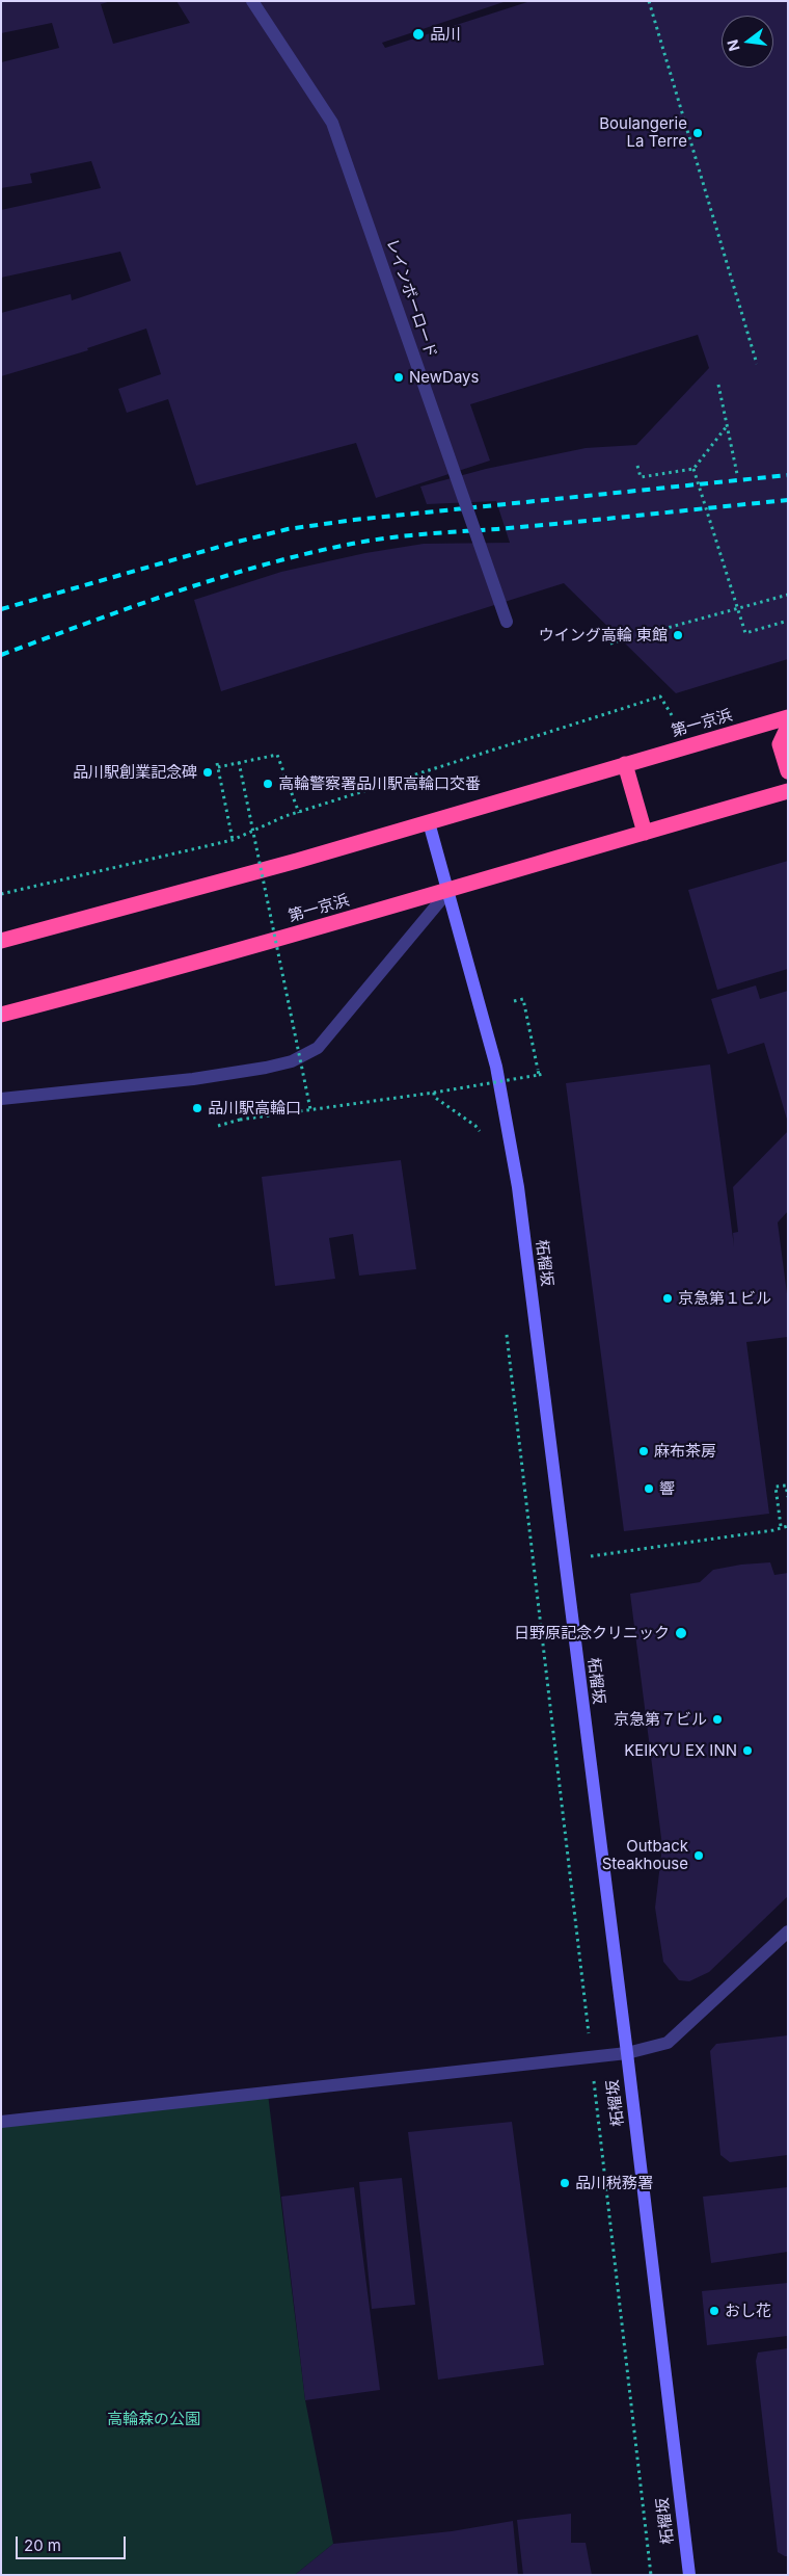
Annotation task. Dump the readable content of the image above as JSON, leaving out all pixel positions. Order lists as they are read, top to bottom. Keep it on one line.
{"streets":{"highway":["第一京浜"],"street":["レインボーロード","柘榴坂"]},"crossings":[["第一京浜","柘榴坂"]],"parks":["高輪森の公園"],"places":["品川","Boulangerie La Terre","NewDays","ウイング高輪 東館","品川駅創業記念碑","高輪警察署品川駅高輪口交番","品川駅高輪口","京急第１ビル","麻布茶房","響","日野原記念クリニック","京急第７ビル","KEIKYU EX INN","Outback Steakhouse","品川税務署","おし花"],"scale_bar":"20 m","north":"left"}
